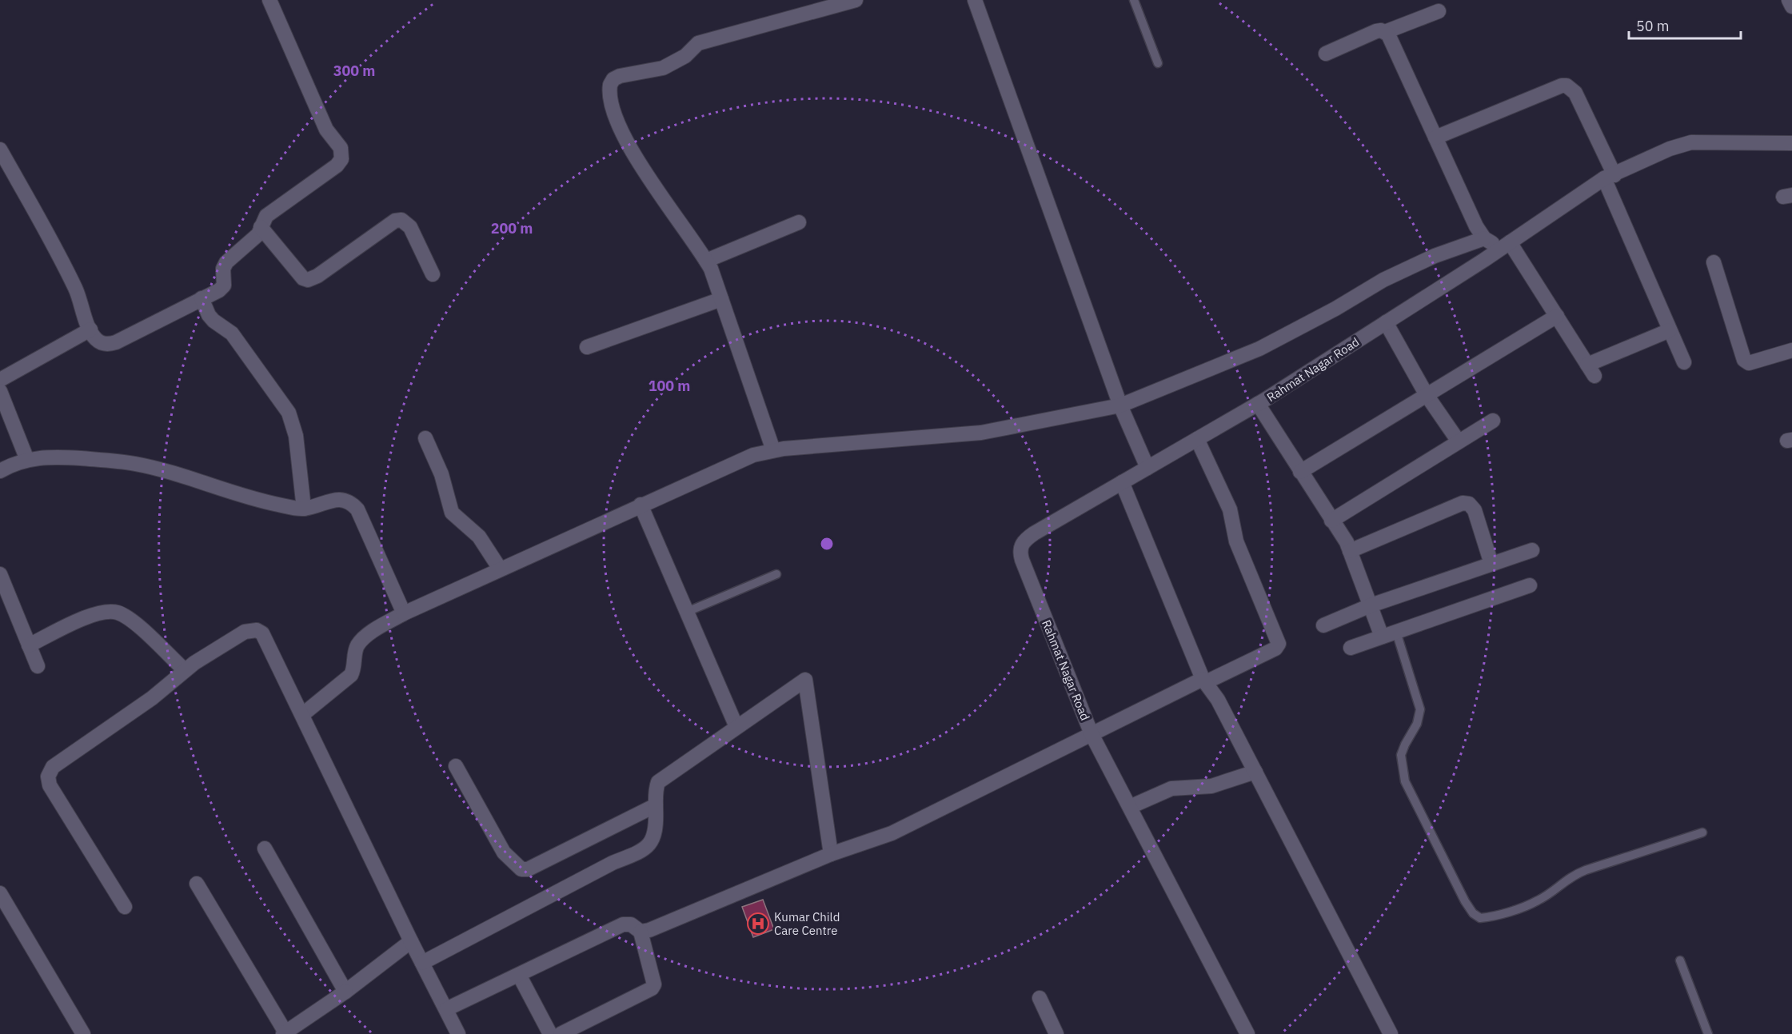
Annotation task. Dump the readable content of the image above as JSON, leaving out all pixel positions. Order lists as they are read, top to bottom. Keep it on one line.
{"streets":{"street":["Rahmat Nagar Road"]},"places":{"hospital":["Kumar Child Care Centre"]},"scale_bar":"50 m","rings":["300 m","200 m","100 m"]}
